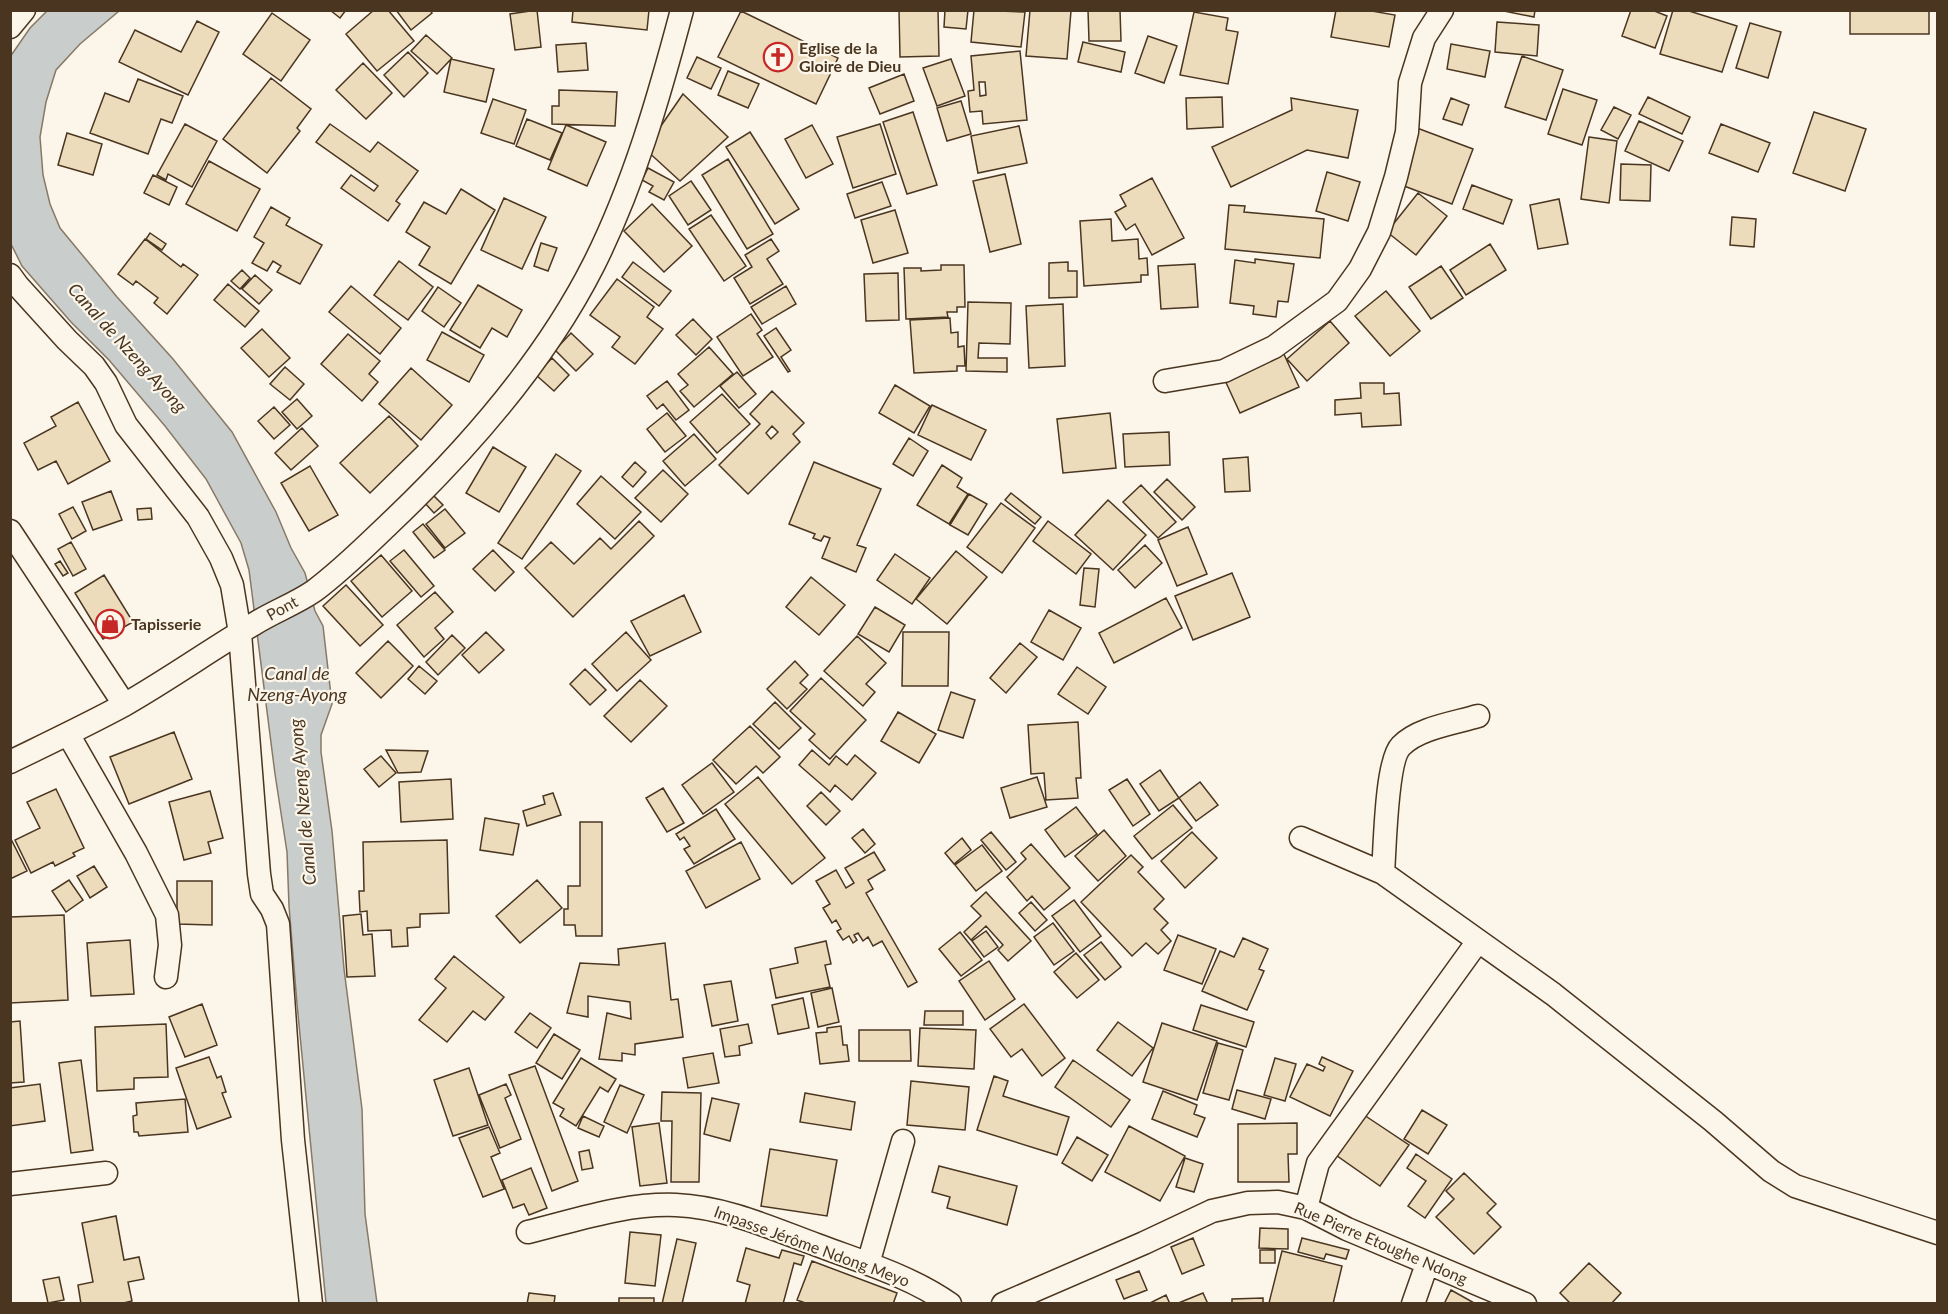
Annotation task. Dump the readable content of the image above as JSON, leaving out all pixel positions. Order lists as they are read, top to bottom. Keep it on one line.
{"streets":{"street":["Pont","Rue Pierre Etoughe Ndong","Impasse Jérôme Ndong Meyo"]},"water":["Canal de Nzeng Ayong","Canal de Nzeng-Ayong"],"places":{"church":["Eglise de la Gloire de Dieu"],"shop":["Tapisserie"]}}
